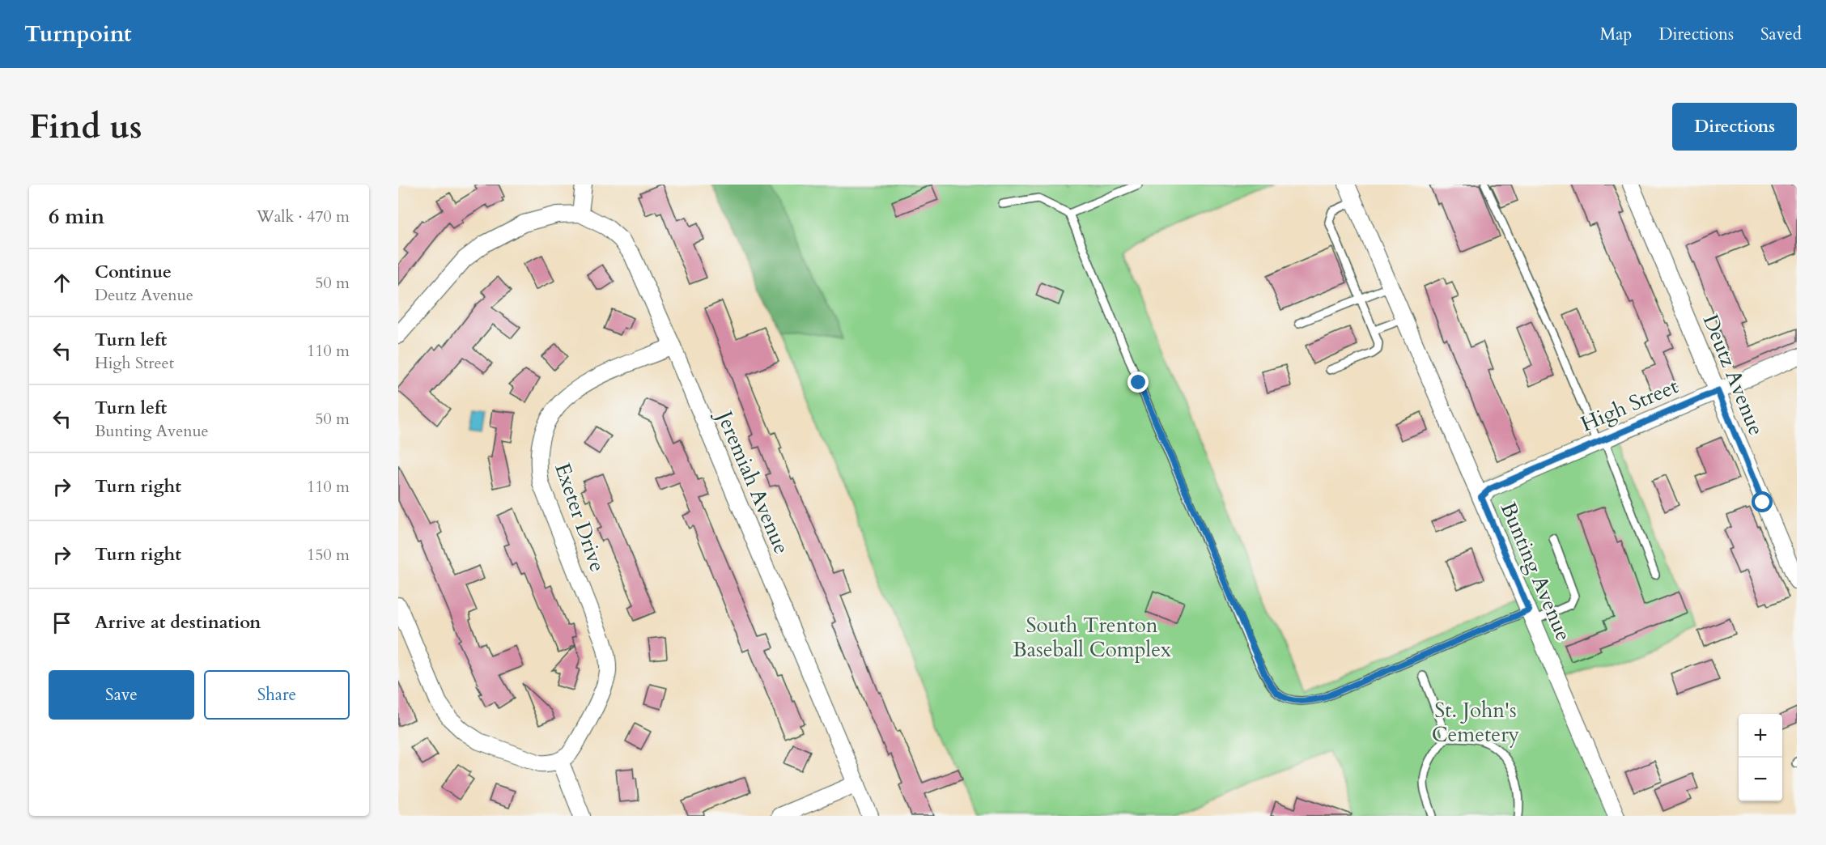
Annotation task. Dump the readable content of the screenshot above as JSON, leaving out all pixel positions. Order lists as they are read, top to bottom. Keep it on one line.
{"streets":{"street":["Deutz Avenue","High Street","Jeremiah Avenue","Exeter Drive","Bunting Avenue"]},"crossings":[["Deutz Avenue","High Street"],["High Street","Bunting Avenue"],["Jeremiah Avenue","Exeter Drive"]],"parks":["South Trenton Baseball Complex","St. John's Cemetery"],"page":{"header":"Turnpoint","nav":["Map","Directions","Saved"],"buttons":["Directions",["Save","Share"]],"title":"Find us","heading":["6 min","Walk · 470 m"],"list":[["Continue","Deutz Avenue","50 m"],["Turn left","High Street","110 m"],["Turn left","Bunting Avenue","50 m"],["Turn right","110 m"],["Turn right","150 m"],"Arrive at destination"],"map_buttons":["+","−"]}}
